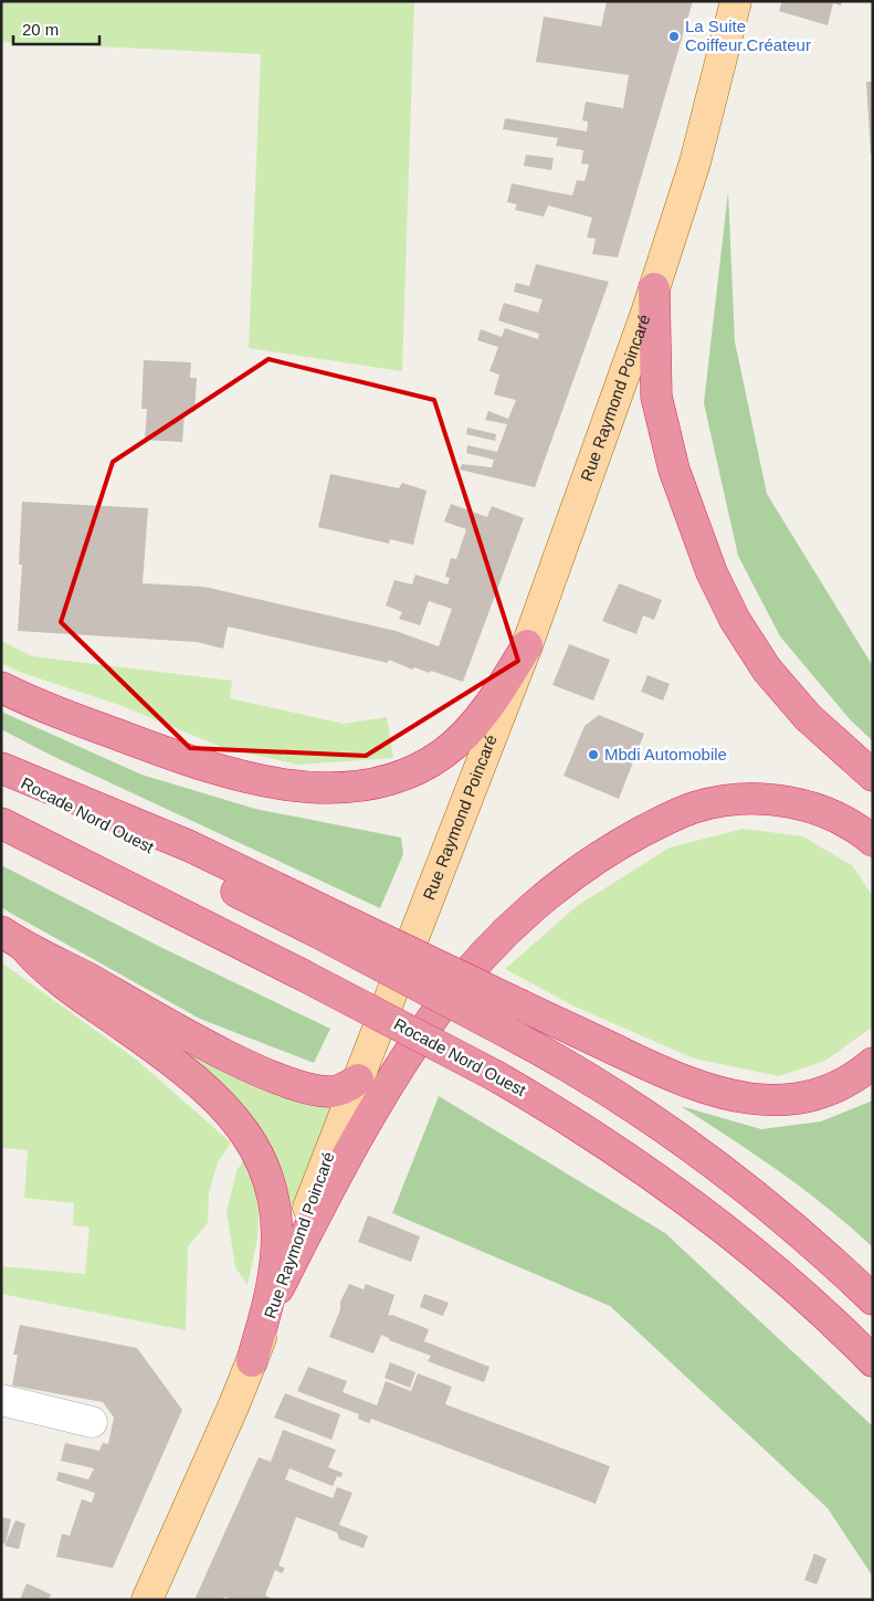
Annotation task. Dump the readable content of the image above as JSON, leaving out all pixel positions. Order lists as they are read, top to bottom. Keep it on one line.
{"streets":{"highway":["Rocade Nord Ouest"],"main road":["Rue Raymond Poincaré"]},"places":["La Suite Coiffeur.Créateur","Mbdi Automobile"],"scale_bar":"20 m"}
